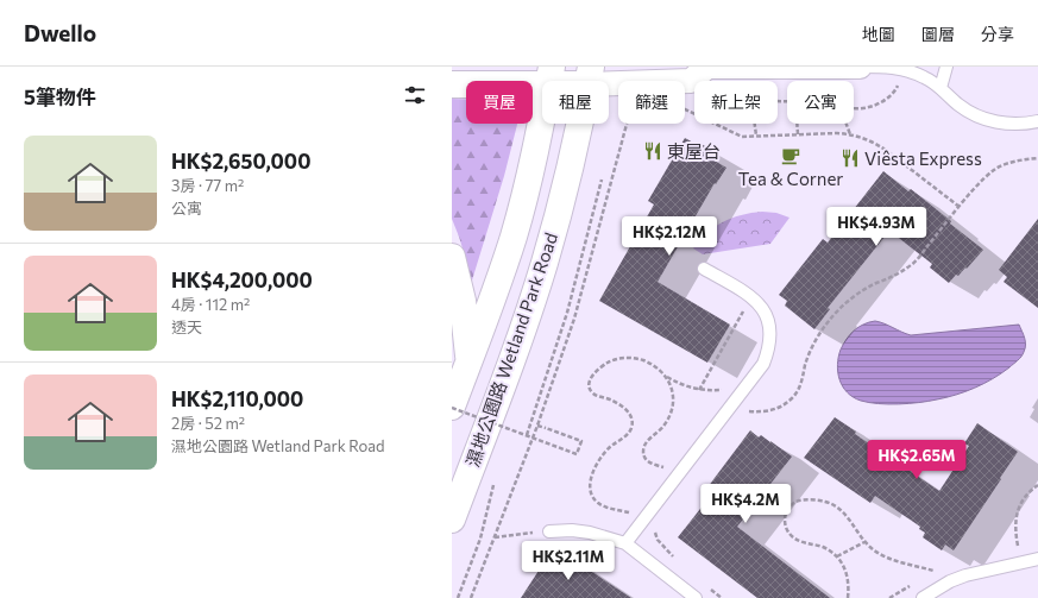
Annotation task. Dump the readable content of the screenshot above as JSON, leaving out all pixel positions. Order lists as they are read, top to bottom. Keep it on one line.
{"streets":{"main road":["濕地公園路 Wetland Park Road"]},"places":{"restaurant":["東屋台","Viêsta Express"],"cafe":["Tea & Corner"]},"page":{"header":"Dwello","nav":["地圖","圖層","分享"],"heading":"5筆物件","chip":["買屋","租屋","篩選","新上架","公寓"],"list":[{"name":"HK$2,650,000","note":"3房 · 77 m² · 公寓"},{"name":"HK$4,200,000","note":"4房 · 112 m² · 透天"},{"name":"HK$2,110,000","note":"2房 · 52 m² · 濕地公園路 Wetland Park Road"}],"price":["HK$4.93M","HK$2.12M","HK$2.65M","HK$4.2M","HK$2.11M"]}}
